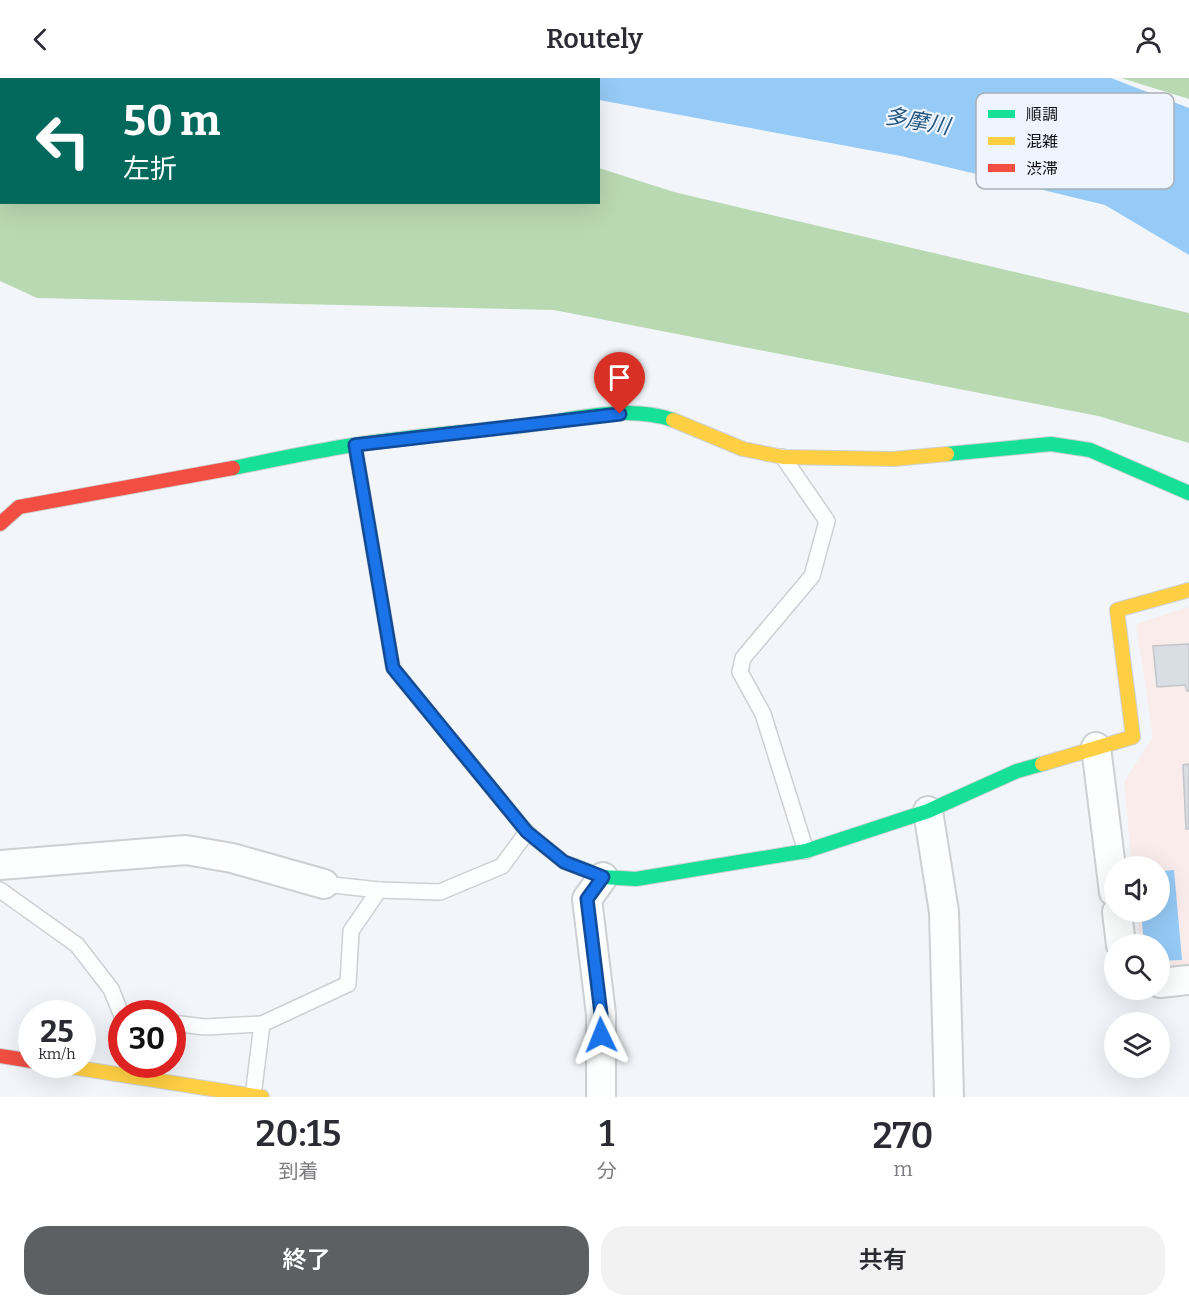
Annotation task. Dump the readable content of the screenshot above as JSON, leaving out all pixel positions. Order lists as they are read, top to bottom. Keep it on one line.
{"water":["多摩川"],"legend":["順調","混雑","渋滞"],"page":{"header":"Routely","turn":["50 m","左折"],"speed":"25 km/h","limit":"30","eta":["20:15","到着","1","分","270","m"],"buttons":["終了","共有"]}}
